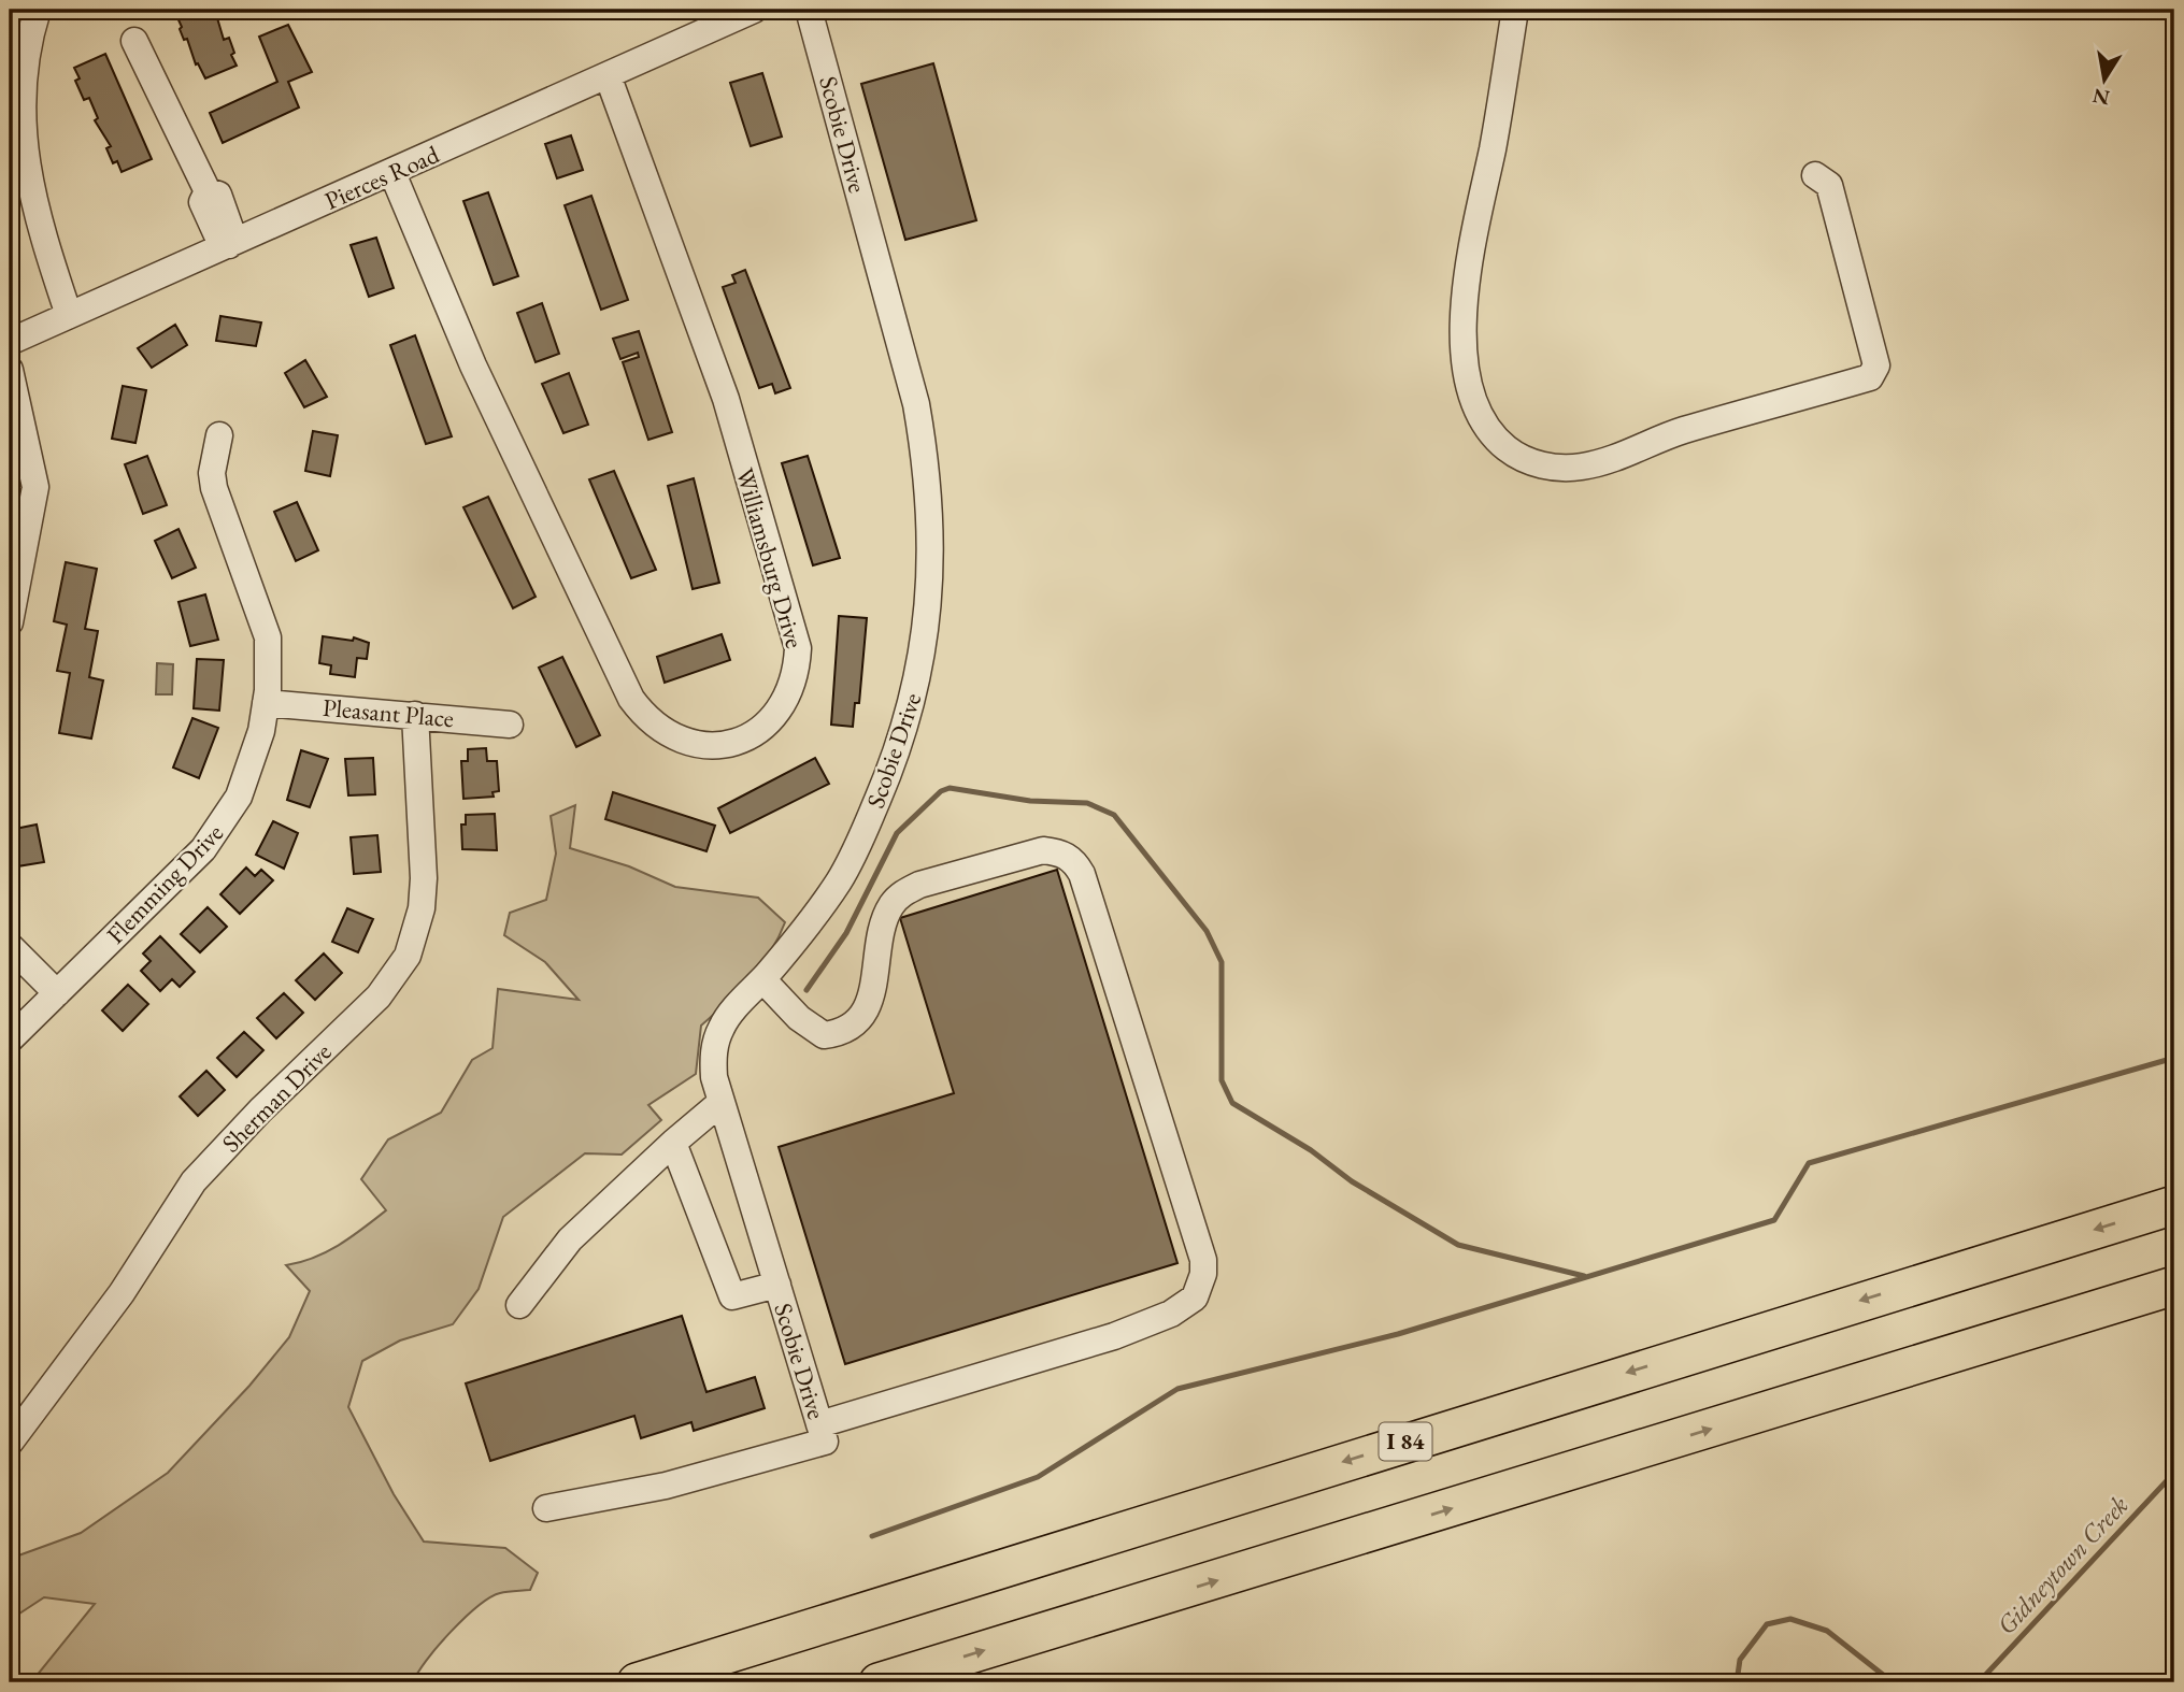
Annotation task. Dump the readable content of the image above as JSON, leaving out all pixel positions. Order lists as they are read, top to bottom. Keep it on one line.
{"streets":{"highway":["I 84"],"street":["Scobie Drive","Pierces Road","Williamsburg Drive","Pleasant Place","Flemming Drive","Sherman Drive"]},"crossings":[["Pierces Road","Williamsburg Drive"],["Pleasant Place","Flemming Drive"],["Pleasant Place","Sherman Drive"]],"water":["Gidneytown Creek"],"north":"bottom"}
